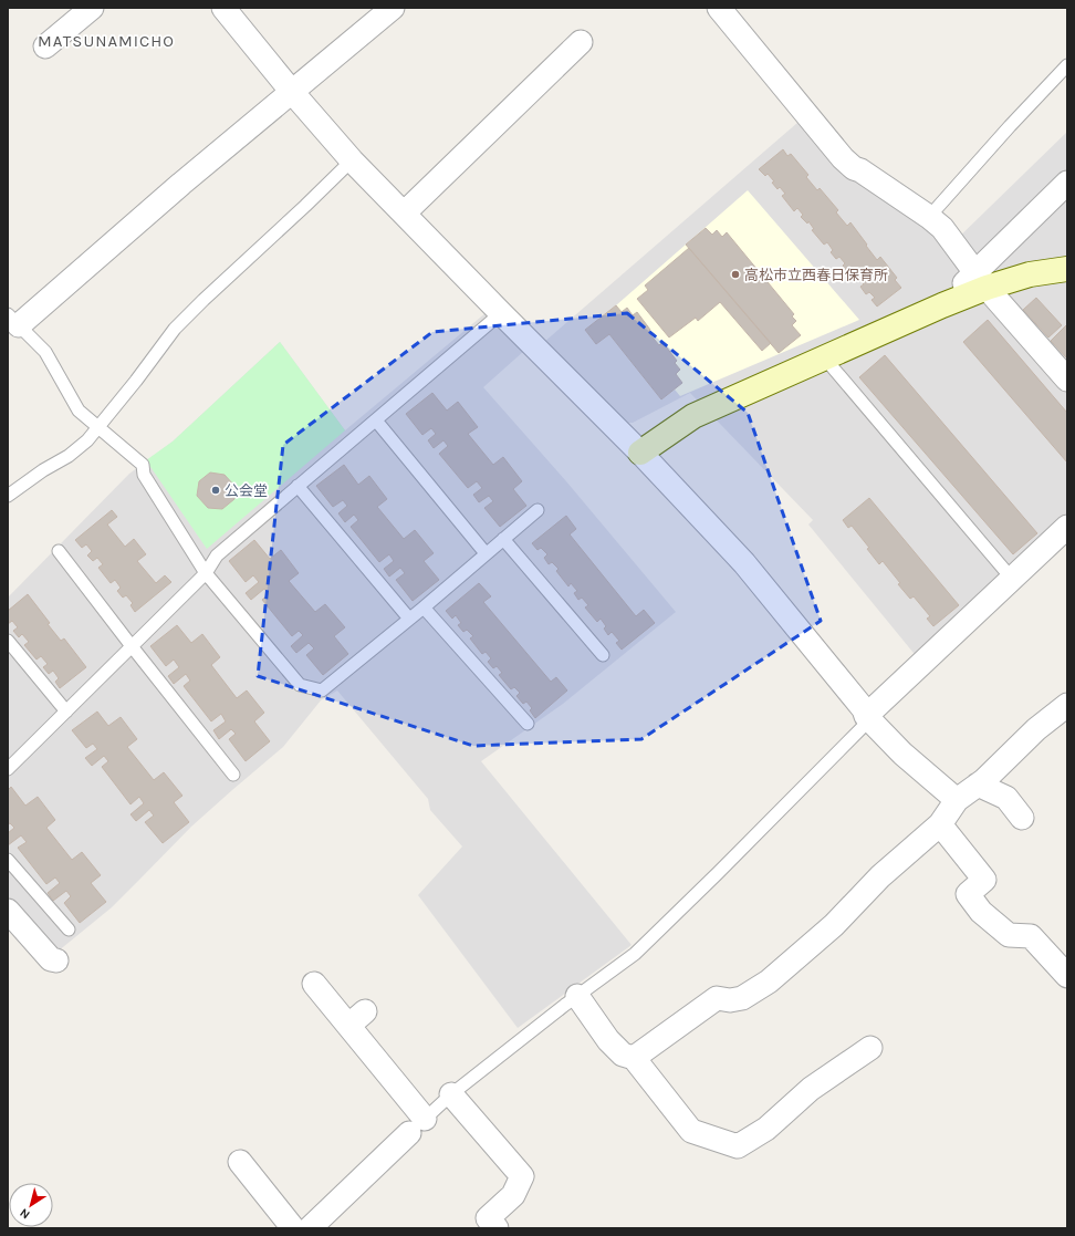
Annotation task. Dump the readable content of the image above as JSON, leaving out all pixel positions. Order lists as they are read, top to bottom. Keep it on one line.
{"districts":["MATSUNAMICHO"],"places":["高松市立西春日保育所","公会堂"],"north":"bottom left"}
